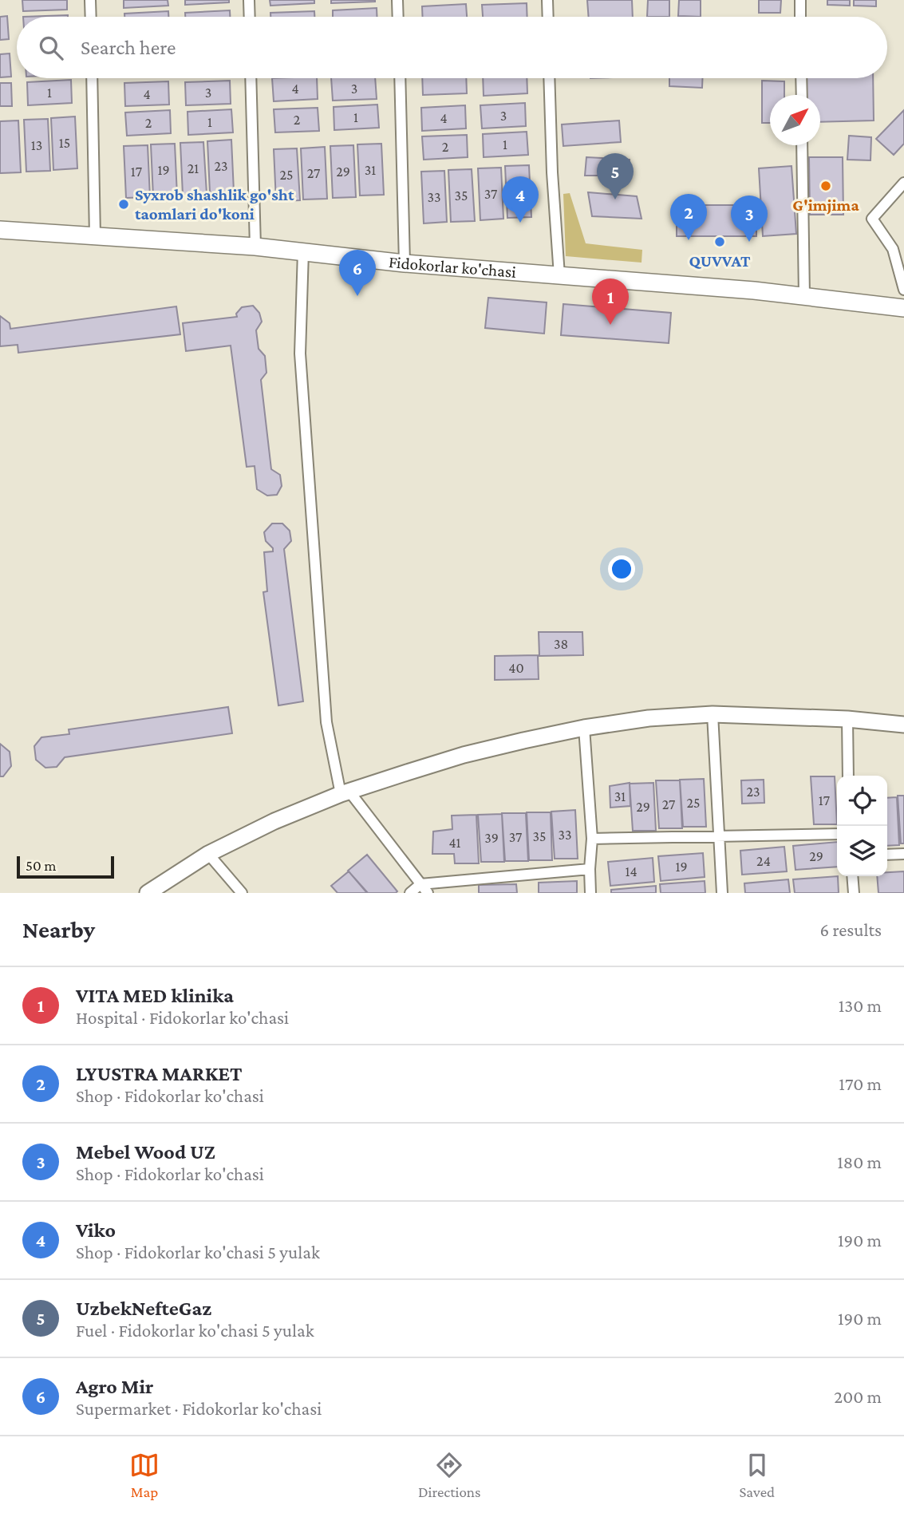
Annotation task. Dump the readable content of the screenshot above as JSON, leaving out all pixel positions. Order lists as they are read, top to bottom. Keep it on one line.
{"streets":{"main road":["Fidokorlar ko'chasi"]},"places":["G'imjima","Syxrob shashlik go'sht taomlari do'koni","QUVVAT"],"house_numbers":["4","3","1","3","4","3","1","4","2","1","2","15","1","13","2","23","21","19","31","17","29","27","25","37","35","33","38","40","23","31","17","25","27","29","33","35","37","39","41","29","24","19","14"],"scale_bar":"50 m","north":"top right","page":{"search":"Search here","pins":["5","4","2","3","6","1"],"scale":"50 m","heading":["Nearby","6 results"],"list":[{"mark":"1","name":"VITA MED klinika","note":"Hospital · Fidokorlar ko'chasi","value":"130 m"},{"mark":"2","name":"LYUSTRA MARKET","note":"Shop · Fidokorlar ko'chasi","value":"170 m"},{"mark":"3","name":"Mebel Wood UZ","note":"Shop · Fidokorlar ko'chasi","value":"180 m"},{"mark":"4","name":"Viko","note":"Shop · Fidokorlar ko'chasi 5 yulak","value":"190 m"},{"mark":"5","name":"UzbekNefteGaz","note":"Fuel · Fidokorlar ko'chasi 5 yulak","value":"190 m"},{"mark":"6","name":"Agro Mir","note":"Supermarket · Fidokorlar ko'chasi","value":"200 m"}],"nav":["Map","Directions","Saved"]}}
